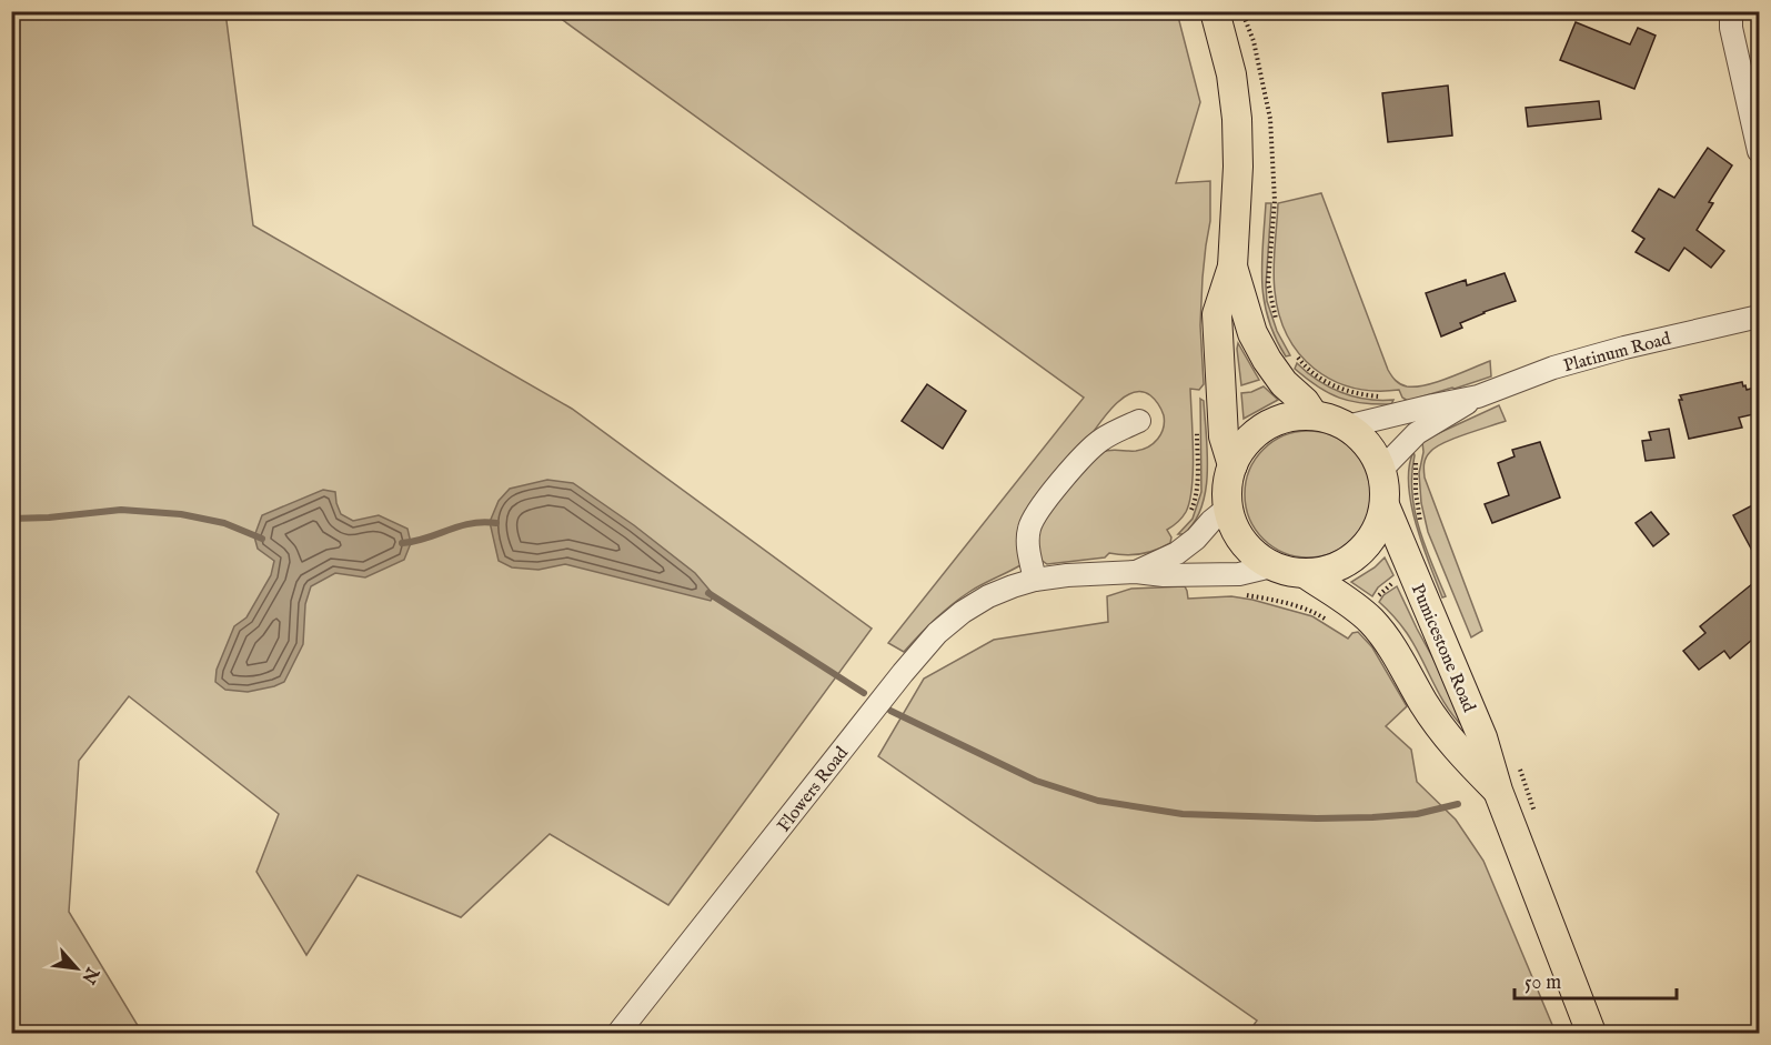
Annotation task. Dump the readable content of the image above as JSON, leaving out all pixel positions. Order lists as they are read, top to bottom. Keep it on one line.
{"streets":{"main road":["Pumicestone Road"],"street":["Platinum Road","Flowers Road"]},"crossings":[["Platinum Road","Pumicestone Road"],["Platinum Road","Flowers Road"],["Pumicestone Road","Flowers Road"]],"scale_bar":"50 m","north":"bottom right"}
